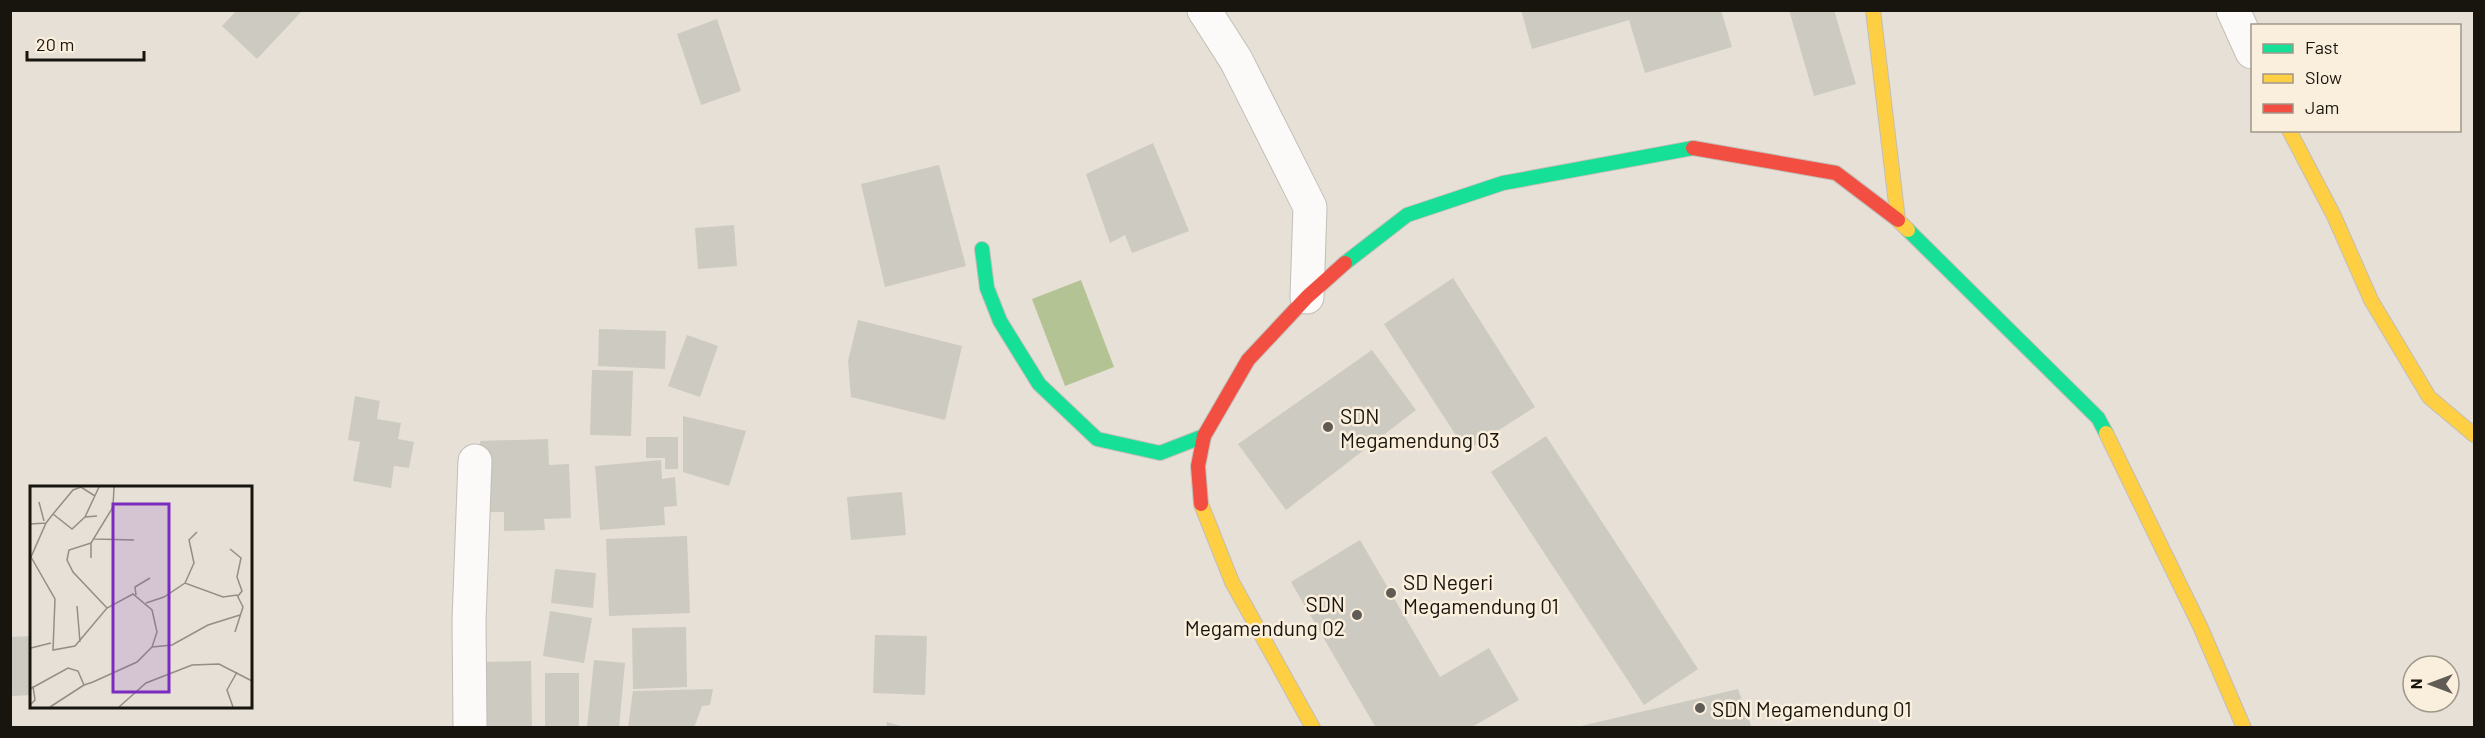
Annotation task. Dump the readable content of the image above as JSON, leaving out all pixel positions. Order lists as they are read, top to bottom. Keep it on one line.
{"places":["SDN Megamendung 03","SD Negeri Megamendung 01","SDN Megamendung 02","SDN Megamendung 01"],"legend":["Fast","Slow","Jam"],"scale_bar":"20 m","north":"left"}
